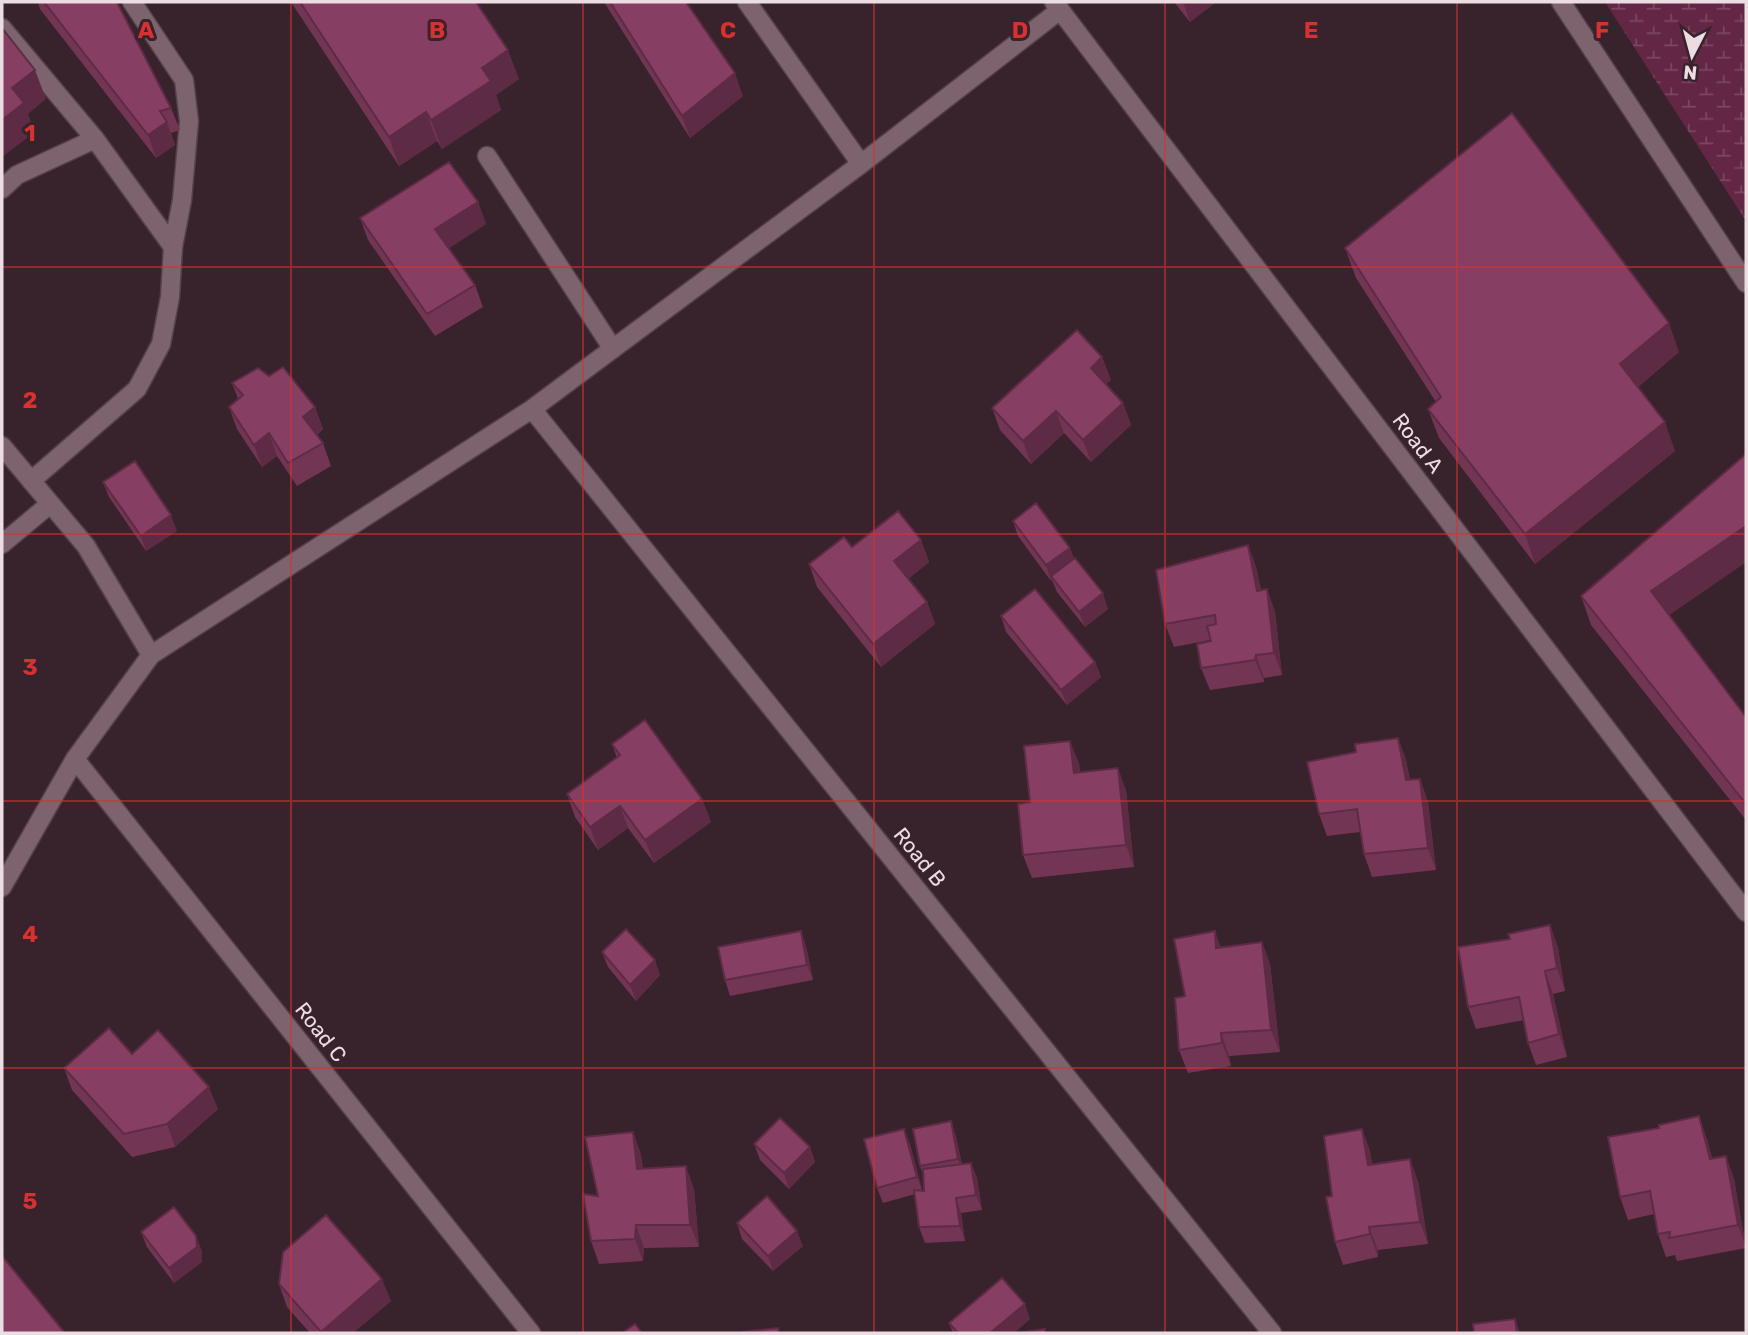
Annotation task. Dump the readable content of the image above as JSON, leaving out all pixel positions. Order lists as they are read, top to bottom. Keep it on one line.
{"streets":{"street":["Road A","Road B","Road C"]},"north":"bottom","grid":{"columns":["A","B","C","D","E","F"],"rows":["1","2","3","4","5"]}}
